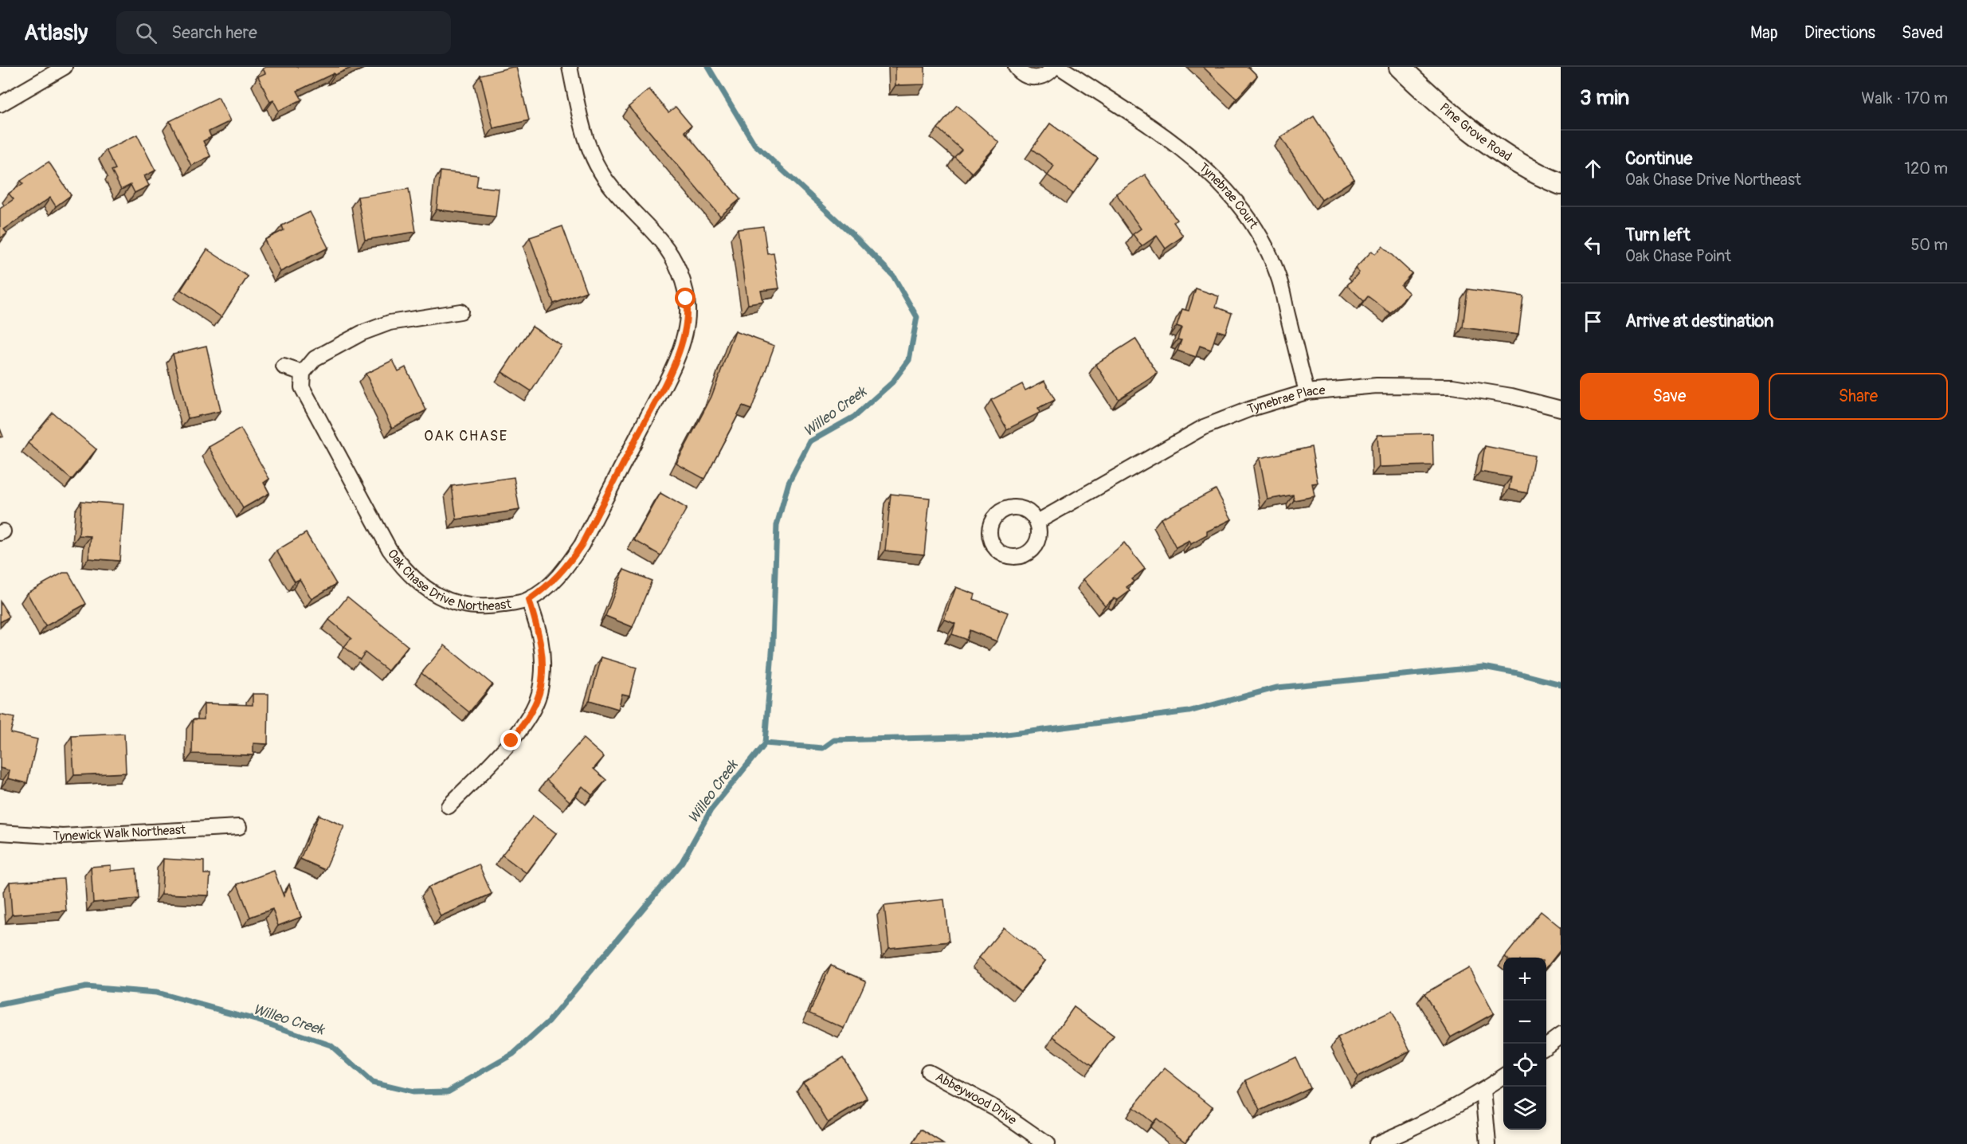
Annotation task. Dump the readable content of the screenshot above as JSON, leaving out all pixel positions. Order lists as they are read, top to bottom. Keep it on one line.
{"streets":{"main road":["Pine Grove Road"],"street":["Tynebrae Court","Tynebrae Place","Oak Chase Drive Northeast","Tynewick Walk Northeast","Abbeywood Drive"]},"crossings":[["Tynebrae Court","Tynebrae Place"]],"districts":["OAK CHASE"],"water":["Willeo Creek"],"page":{"header":"Atlasly","search":"Search here","nav":["Map","Directions","Saved"],"heading":["3 min","Walk · 170 m"],"list":[["Continue","Oak Chase Drive Northeast","120 m"],["Turn left","Oak Chase Point","50 m"],"Arrive at destination"],"buttons":["Save","Share"],"map_buttons":["+","−"]}}
